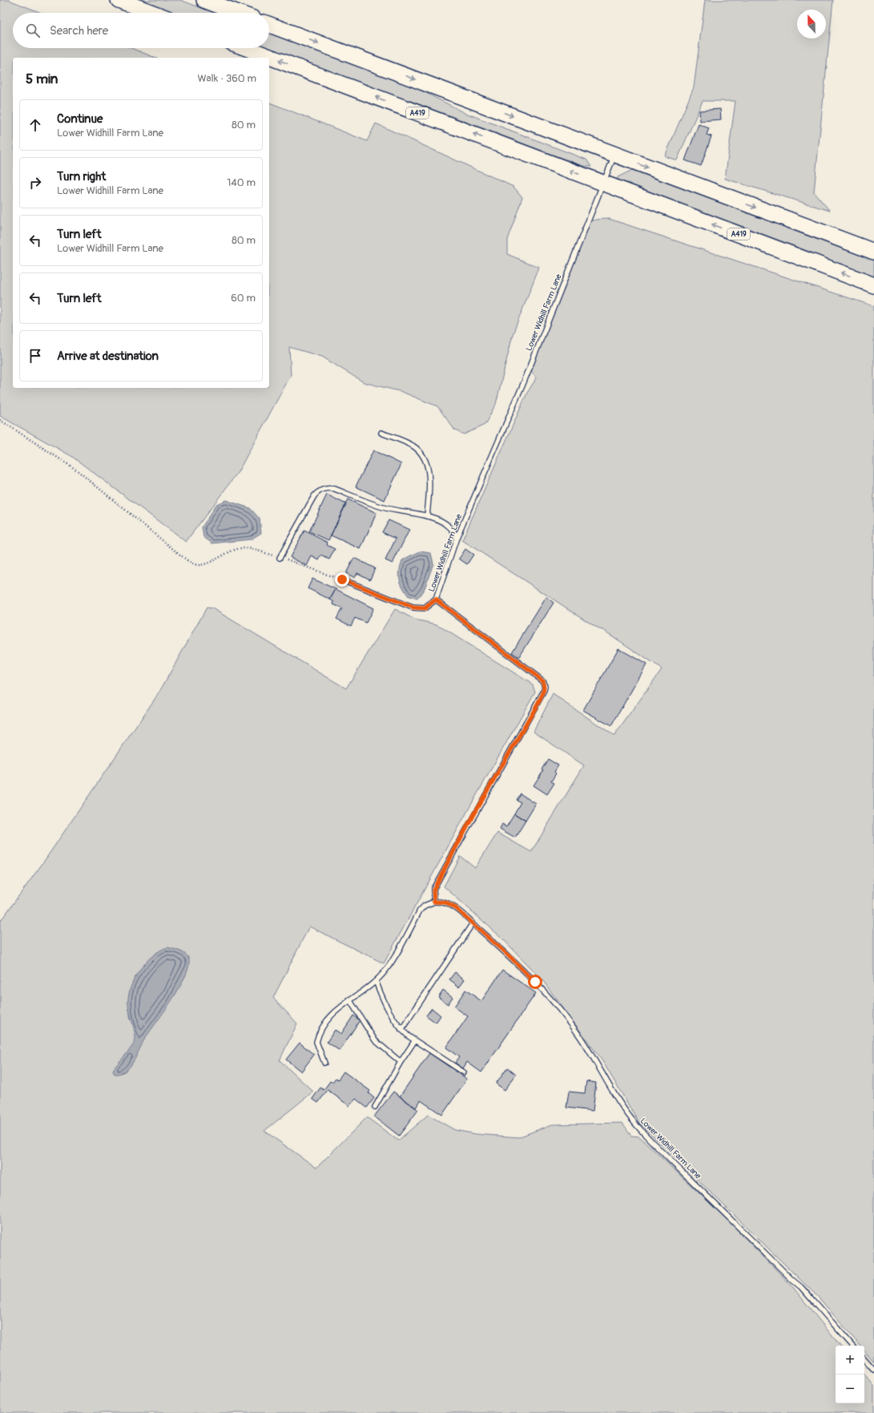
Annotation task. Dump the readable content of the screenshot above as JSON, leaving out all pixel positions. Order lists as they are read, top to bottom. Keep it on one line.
{"streets":{"highway":["A419"],"lane":["Lower Widhill Farm Lane"]},"crossings":[["A419","Lower Widhill Farm Lane"]],"north":"top","page":{"search":"Search here","heading":["5 min","Walk · 360 m"],"list":[["Continue","Lower Widhill Farm Lane","80 m"],["Turn right","Lower Widhill Farm Lane","140 m"],["Turn left","Lower Widhill Farm Lane","80 m"],["Turn left","60 m"],"Arrive at destination"],"map_buttons":["+","−"]}}
